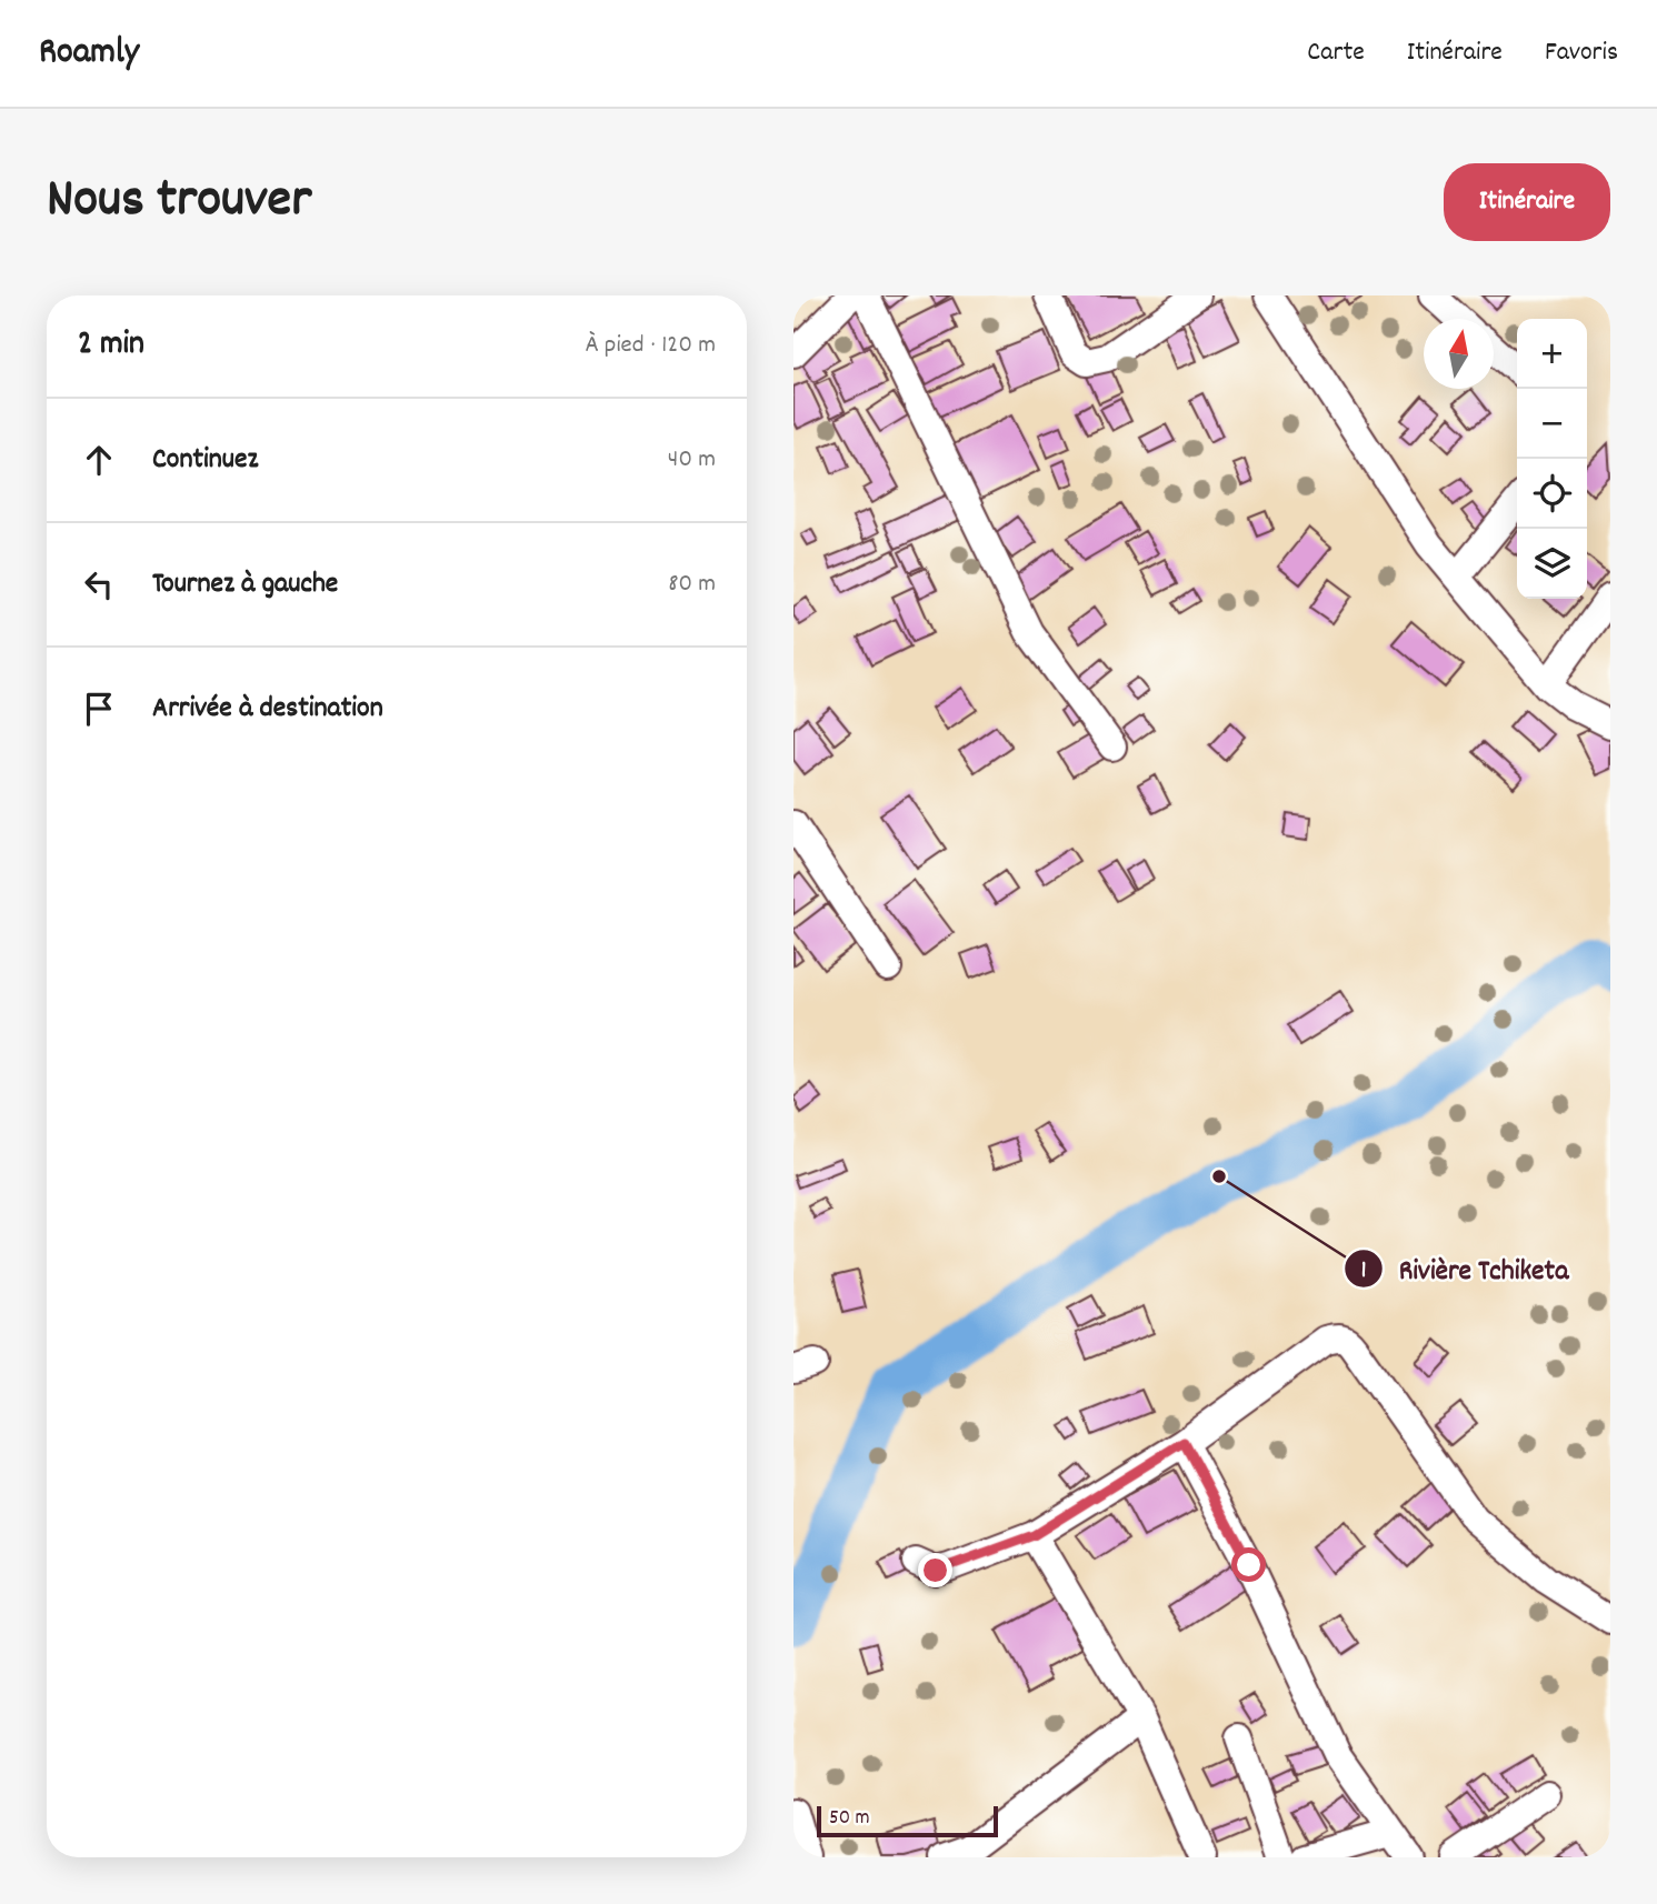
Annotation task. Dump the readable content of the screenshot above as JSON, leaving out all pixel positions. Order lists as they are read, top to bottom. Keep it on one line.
{"places":["Rivière Tchiketa"],"scale_bar":"50 m","north":"top","page":{"header":"Roamly","nav":["Carte","Itinéraire","Favoris"],"title":"Nous trouver","buttons":"Itinéraire","heading":["2 min","À pied · 120 m"],"map_buttons":["+","−"],"list":[["Continuez","40 m"],["Tournez à gauche","80 m"],"Arrivée à destination"],"scale":"50 m"}}
